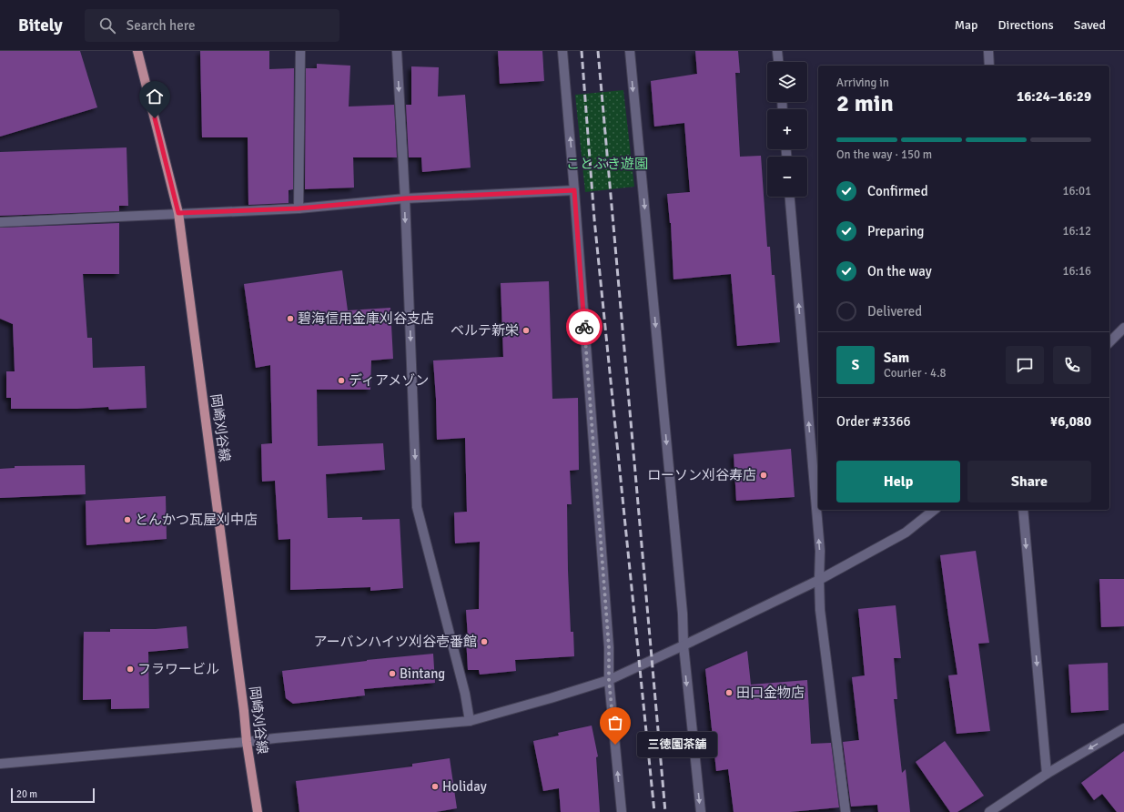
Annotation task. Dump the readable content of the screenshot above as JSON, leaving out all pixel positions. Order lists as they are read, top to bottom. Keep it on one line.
{"streets":{"main road":["岡崎刈谷線"]},"parks":["ことぶき遊園"],"places":["碧海信用金庫刈谷支店","ベルテ新栄","ディアメゾン","ローソン刈谷寿店","とんかつ瓦屋刈中店","アーバンハイツ刈谷壱番館","フラワービル","Bintang","田口金物店","三徳園茶舗","Holiday"],"scale_bar":"20 m","page":{"header":"Bitely","search":"Search here","nav":["Map","Directions","Saved"],"map_buttons":["+","−"],"heading":["2 min","Arriving in","16:24–16:29"],"panel":["Sam","Courier · 4.8","Order #3366","¥6,080"],"bar":"On the way · 150 m","list":[["Confirmed","16:01"],["Preparing","16:12"],["On the way","16:16"],"Delivered"],"round":"S","buttons":["Help","Share"],"bubble":"三徳園茶舗","scale":"20 m"}}
